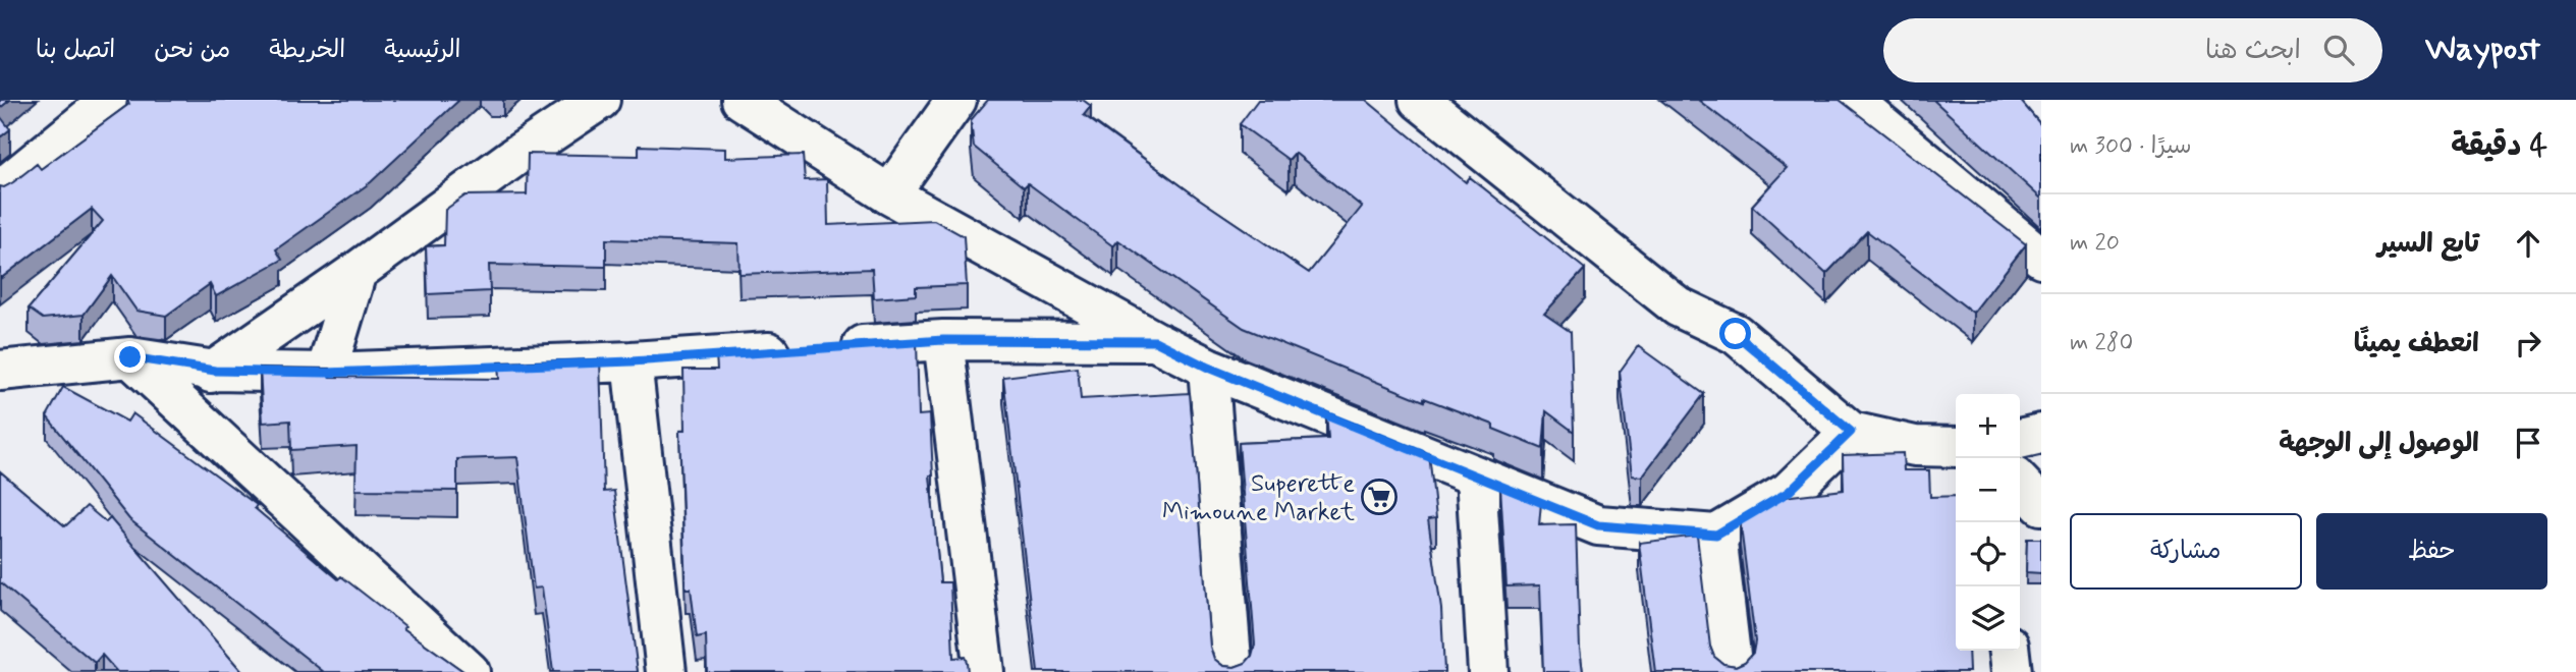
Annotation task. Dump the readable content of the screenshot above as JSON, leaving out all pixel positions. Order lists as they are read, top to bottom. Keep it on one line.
{"places":{"supermarket":["Superette Mimoune Market"]},"page":{"header":"Waypost","search":"ابحث هنا","nav":["الرئيسية","الخريطة","من نحن","اتصل بنا"],"heading":["4 دقيقة","سيرًا · 300 m"],"list":[["تابع السير","20 m"],["انعطف يمينًا","280 m"],"الوصول إلى الوجهة"],"map_buttons":["+","−"],"buttons":["حفظ","مشاركة"]}}
